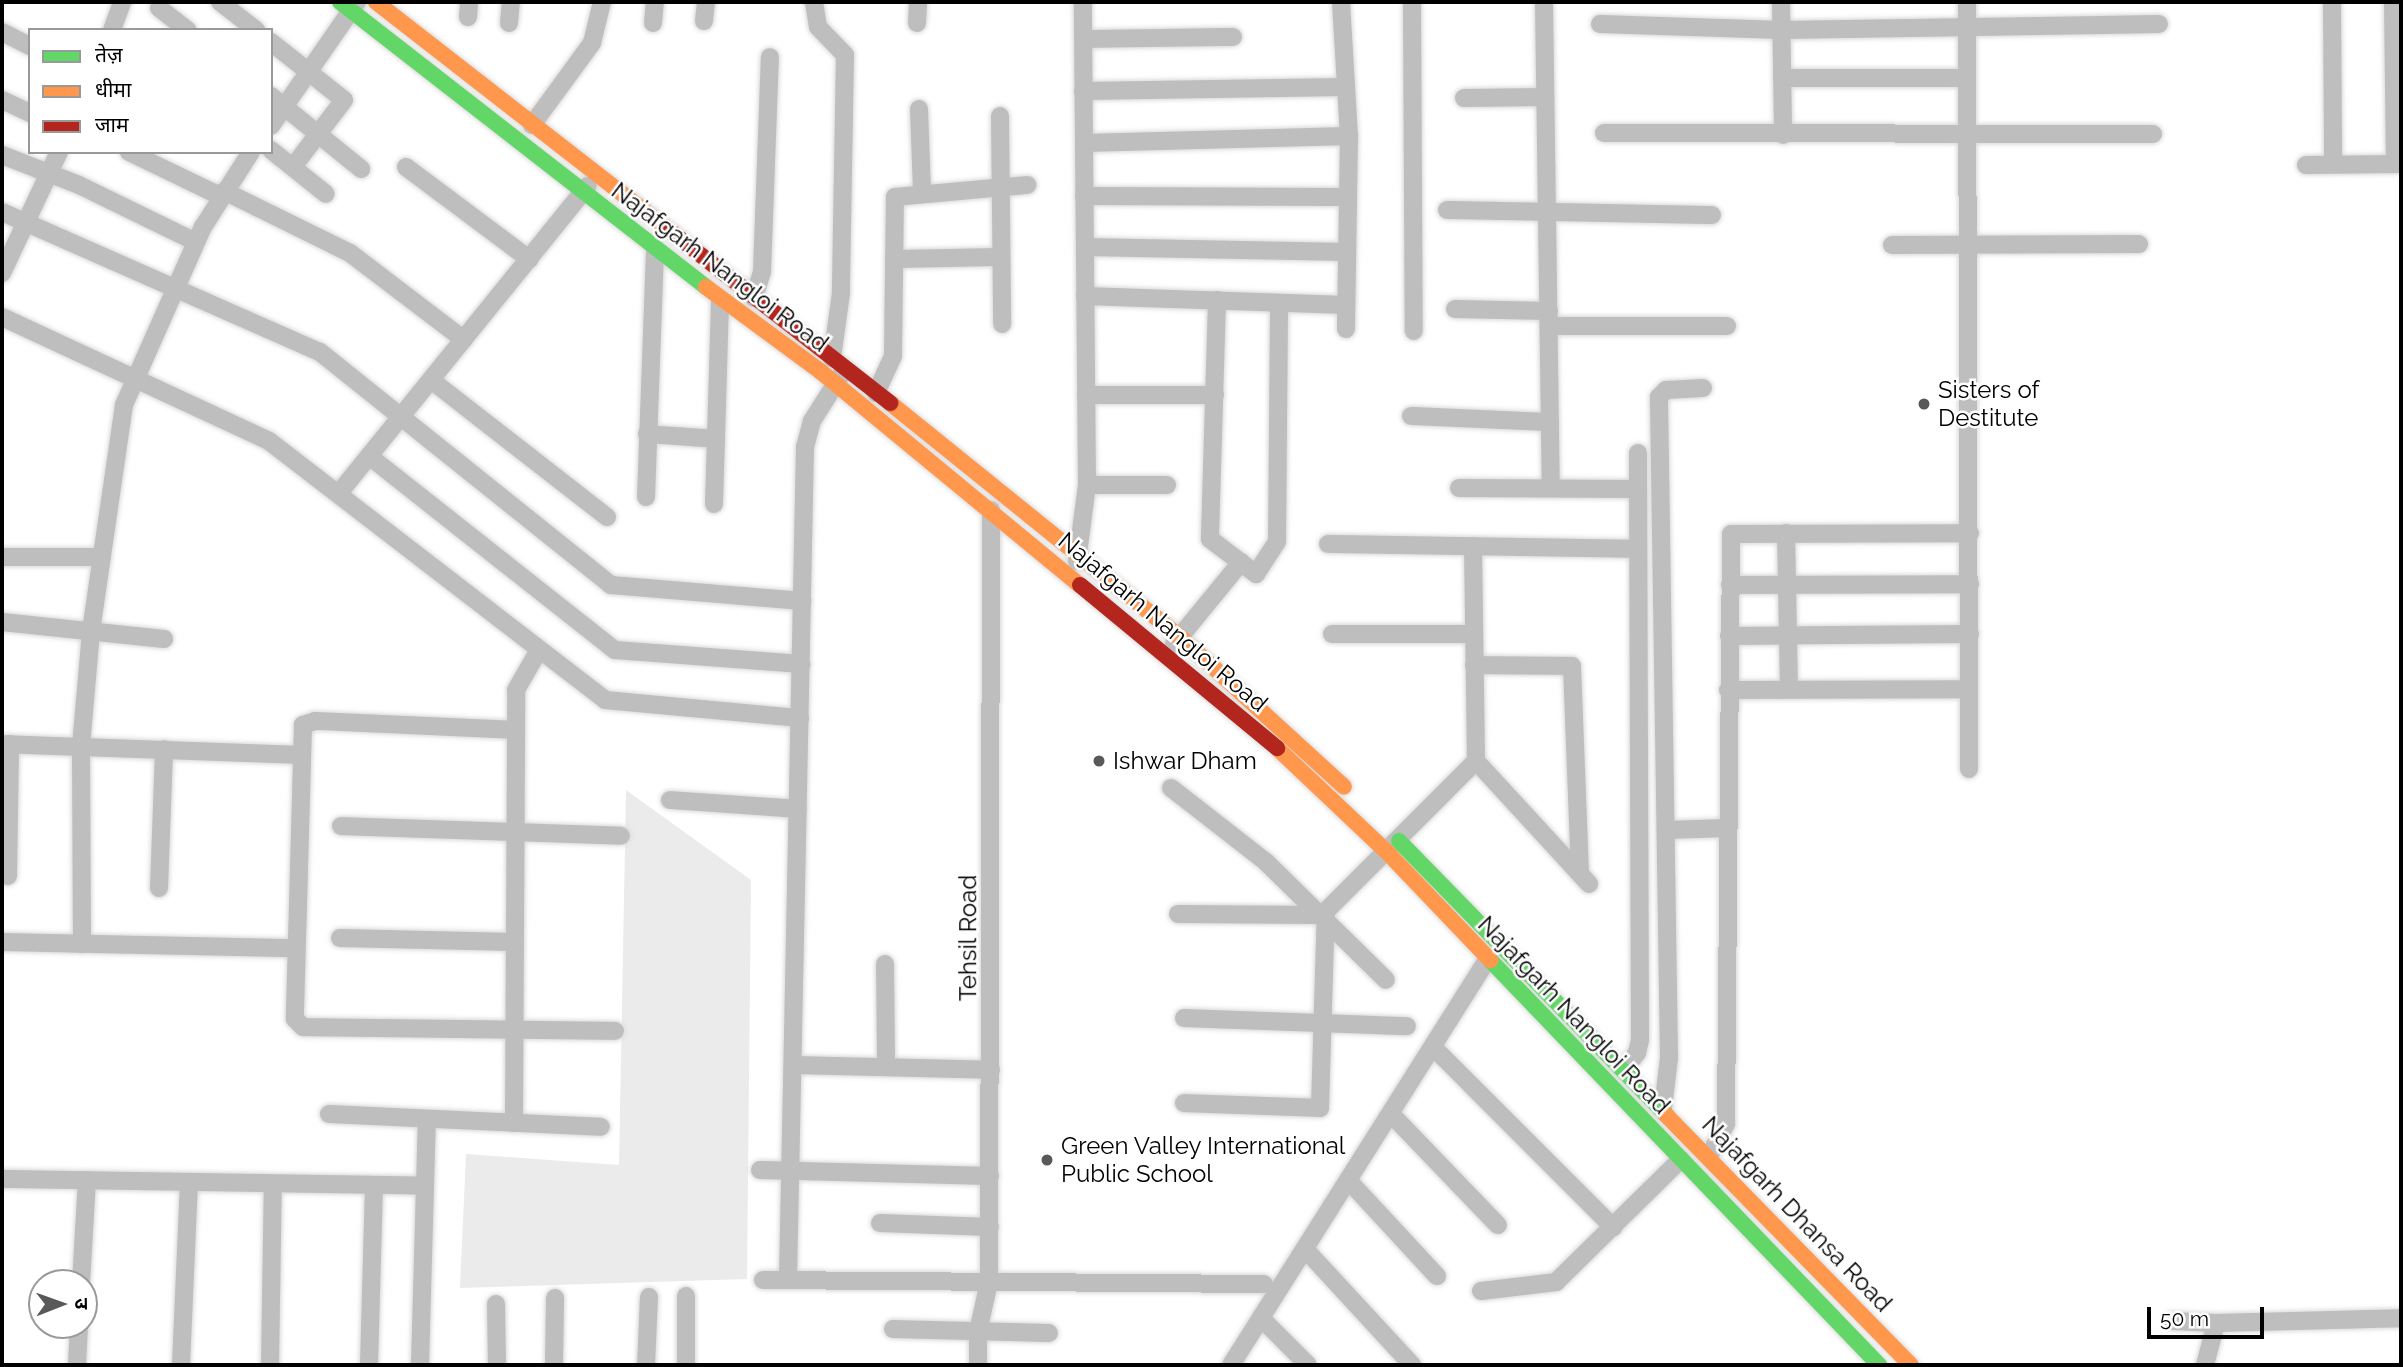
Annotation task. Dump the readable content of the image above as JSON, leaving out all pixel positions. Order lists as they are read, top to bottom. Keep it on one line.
{"streets":{"main road":["Najafgarh Nangloi Road","Najafgarh Dhansa Road"],"street":["Tehsil Road"]},"crossings":[["Najafgarh Nangloi Road","Tehsil Road"],["Najafgarh Nangloi Road","Najafgarh Dhansa Road"]],"places":["Sisters of Destitute","Ishwar Dham","Green Valley International Public School"],"legend":["तेज़","धीमा","जाम"],"scale_bar":"50 m","north":"right"}
